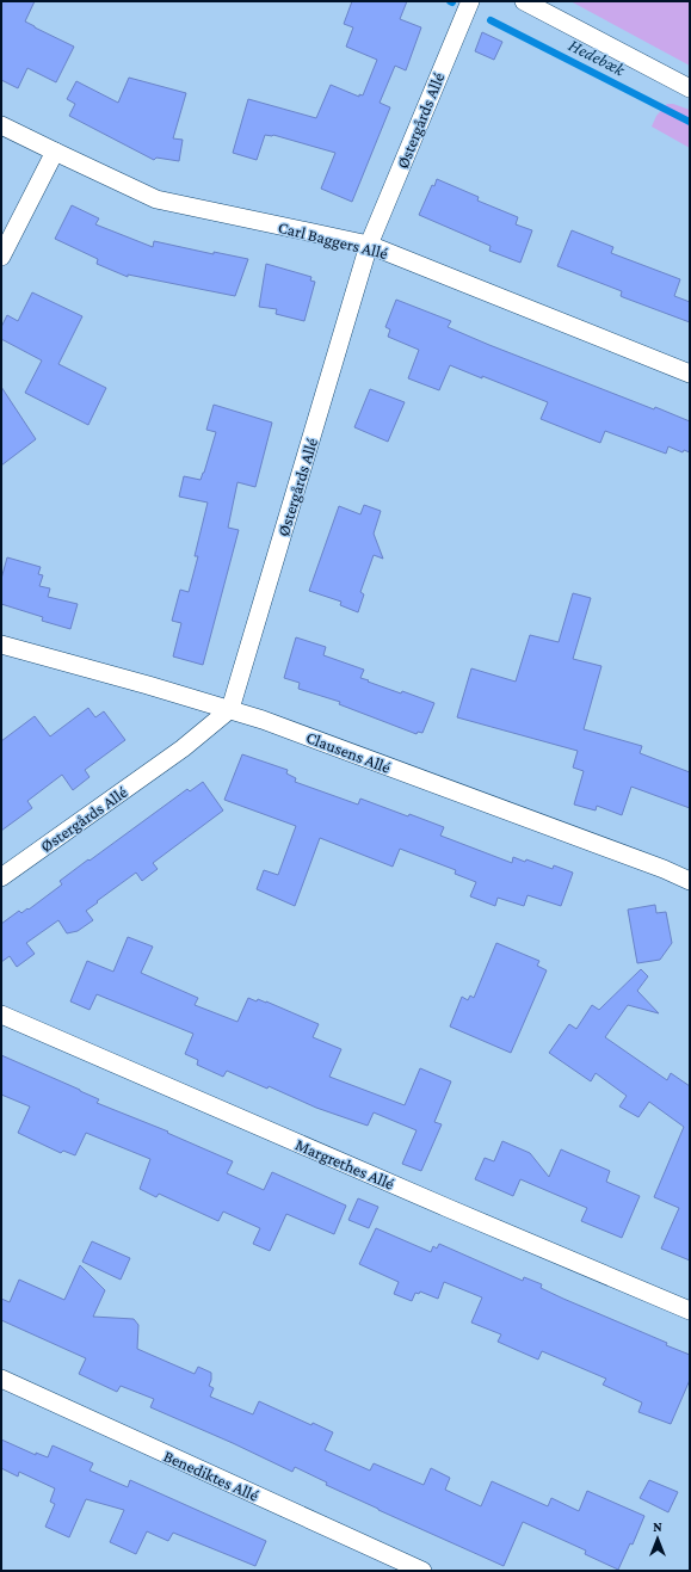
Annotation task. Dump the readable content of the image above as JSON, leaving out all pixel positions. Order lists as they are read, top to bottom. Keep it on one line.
{"streets":{"street":["Østergårds Allé","Carl Baggers Allé","Clausens Allé","Margrethes Allé","Benediktes Allé"]},"crossings":[["Østergårds Allé","Carl Baggers Allé"],["Østergårds Allé","Clausens Allé"]],"water":["Hedebæk"],"north":"top"}
